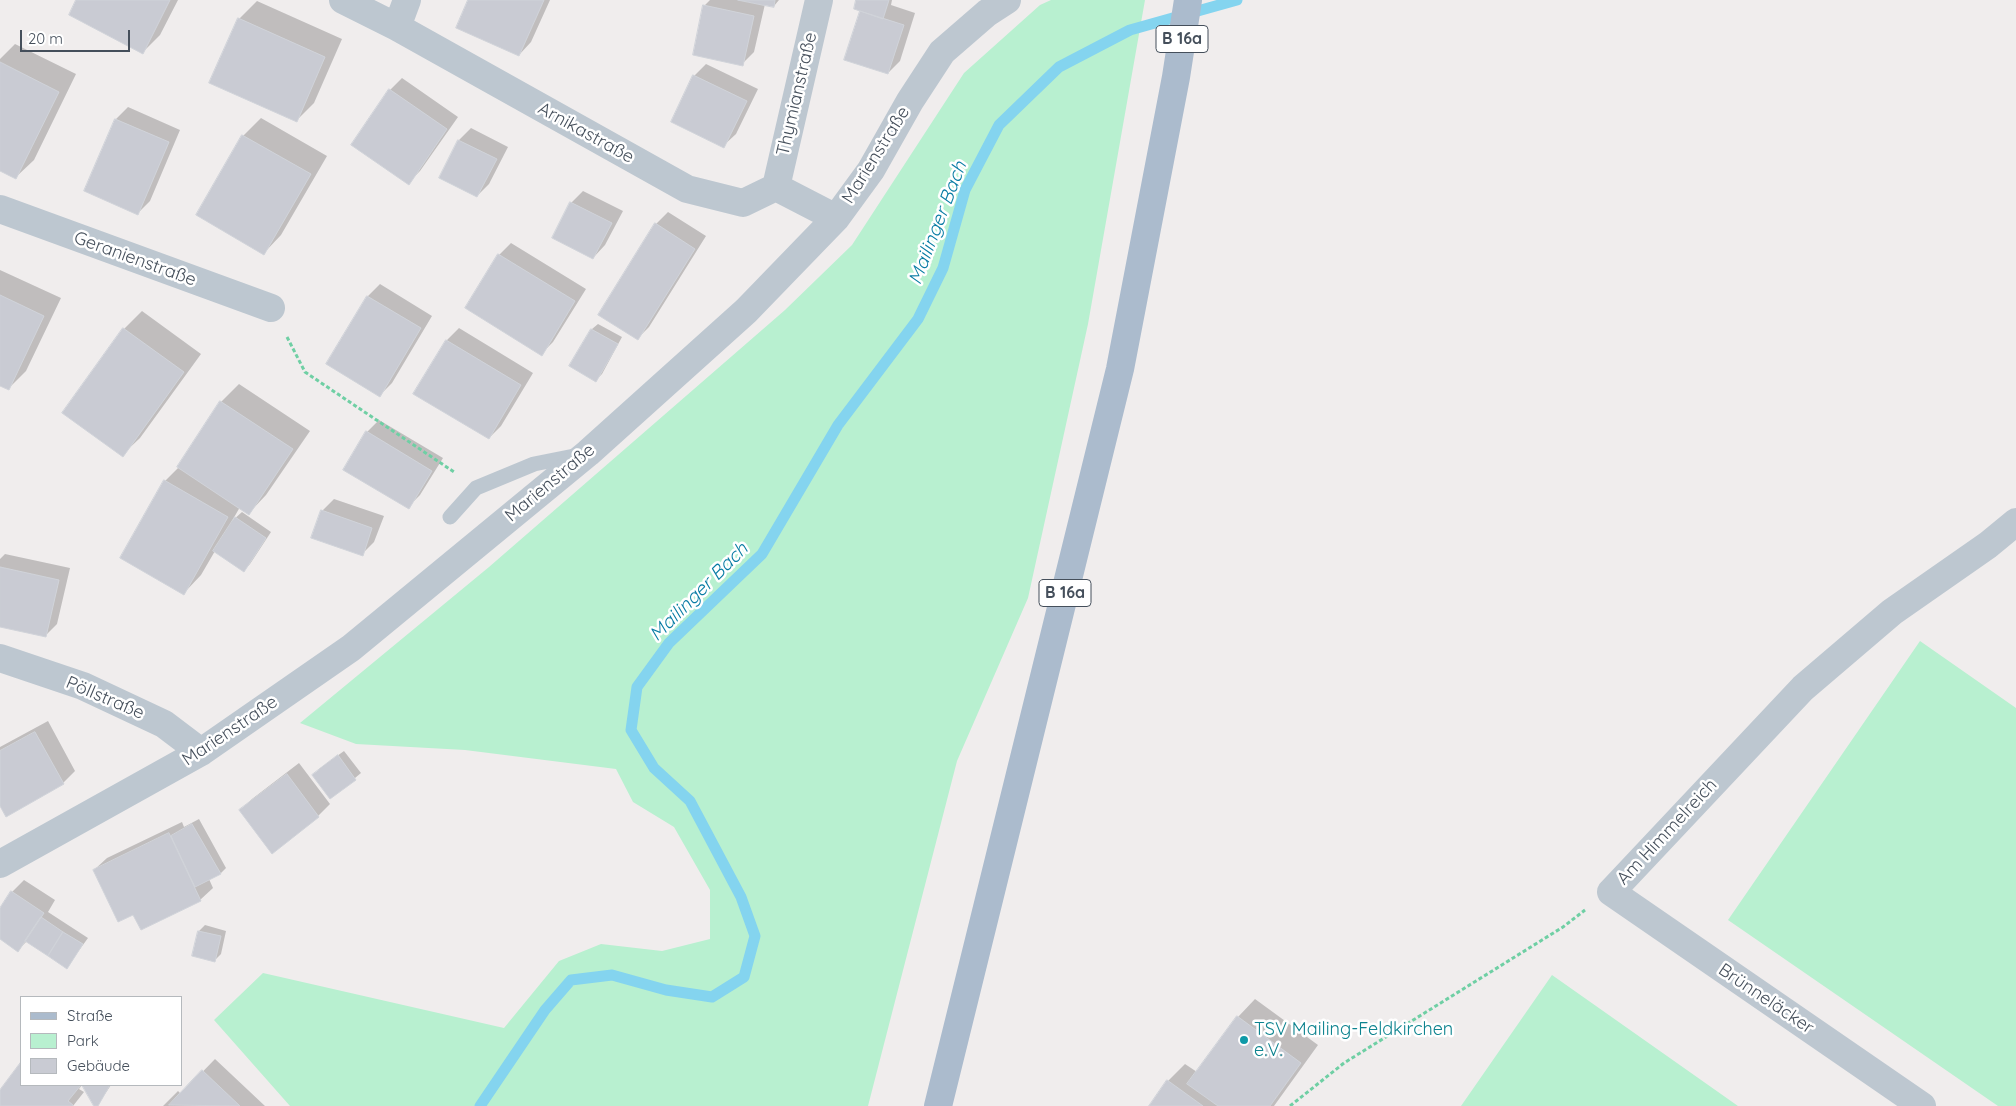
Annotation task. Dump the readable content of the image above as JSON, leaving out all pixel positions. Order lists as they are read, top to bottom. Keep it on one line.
{"streets":{"main road":["B 16a"],"street":["Thymianstraße","Arnikastraße","Marienstraße","Geranienstraße","Pöllstraße","Am Himmelreich","Brünneläcker"]},"crossings":[["Thymianstraße","Arnikastraße"],["Marienstraße","Pöllstraße"],["Am Himmelreich","Brünneläcker"]],"water":["Mailinger Bach"],"places":["TSV Mailing-Feldkirchen e.V."],"legend":["Straße","Park","Gebäude"],"scale_bar":"20 m"}
